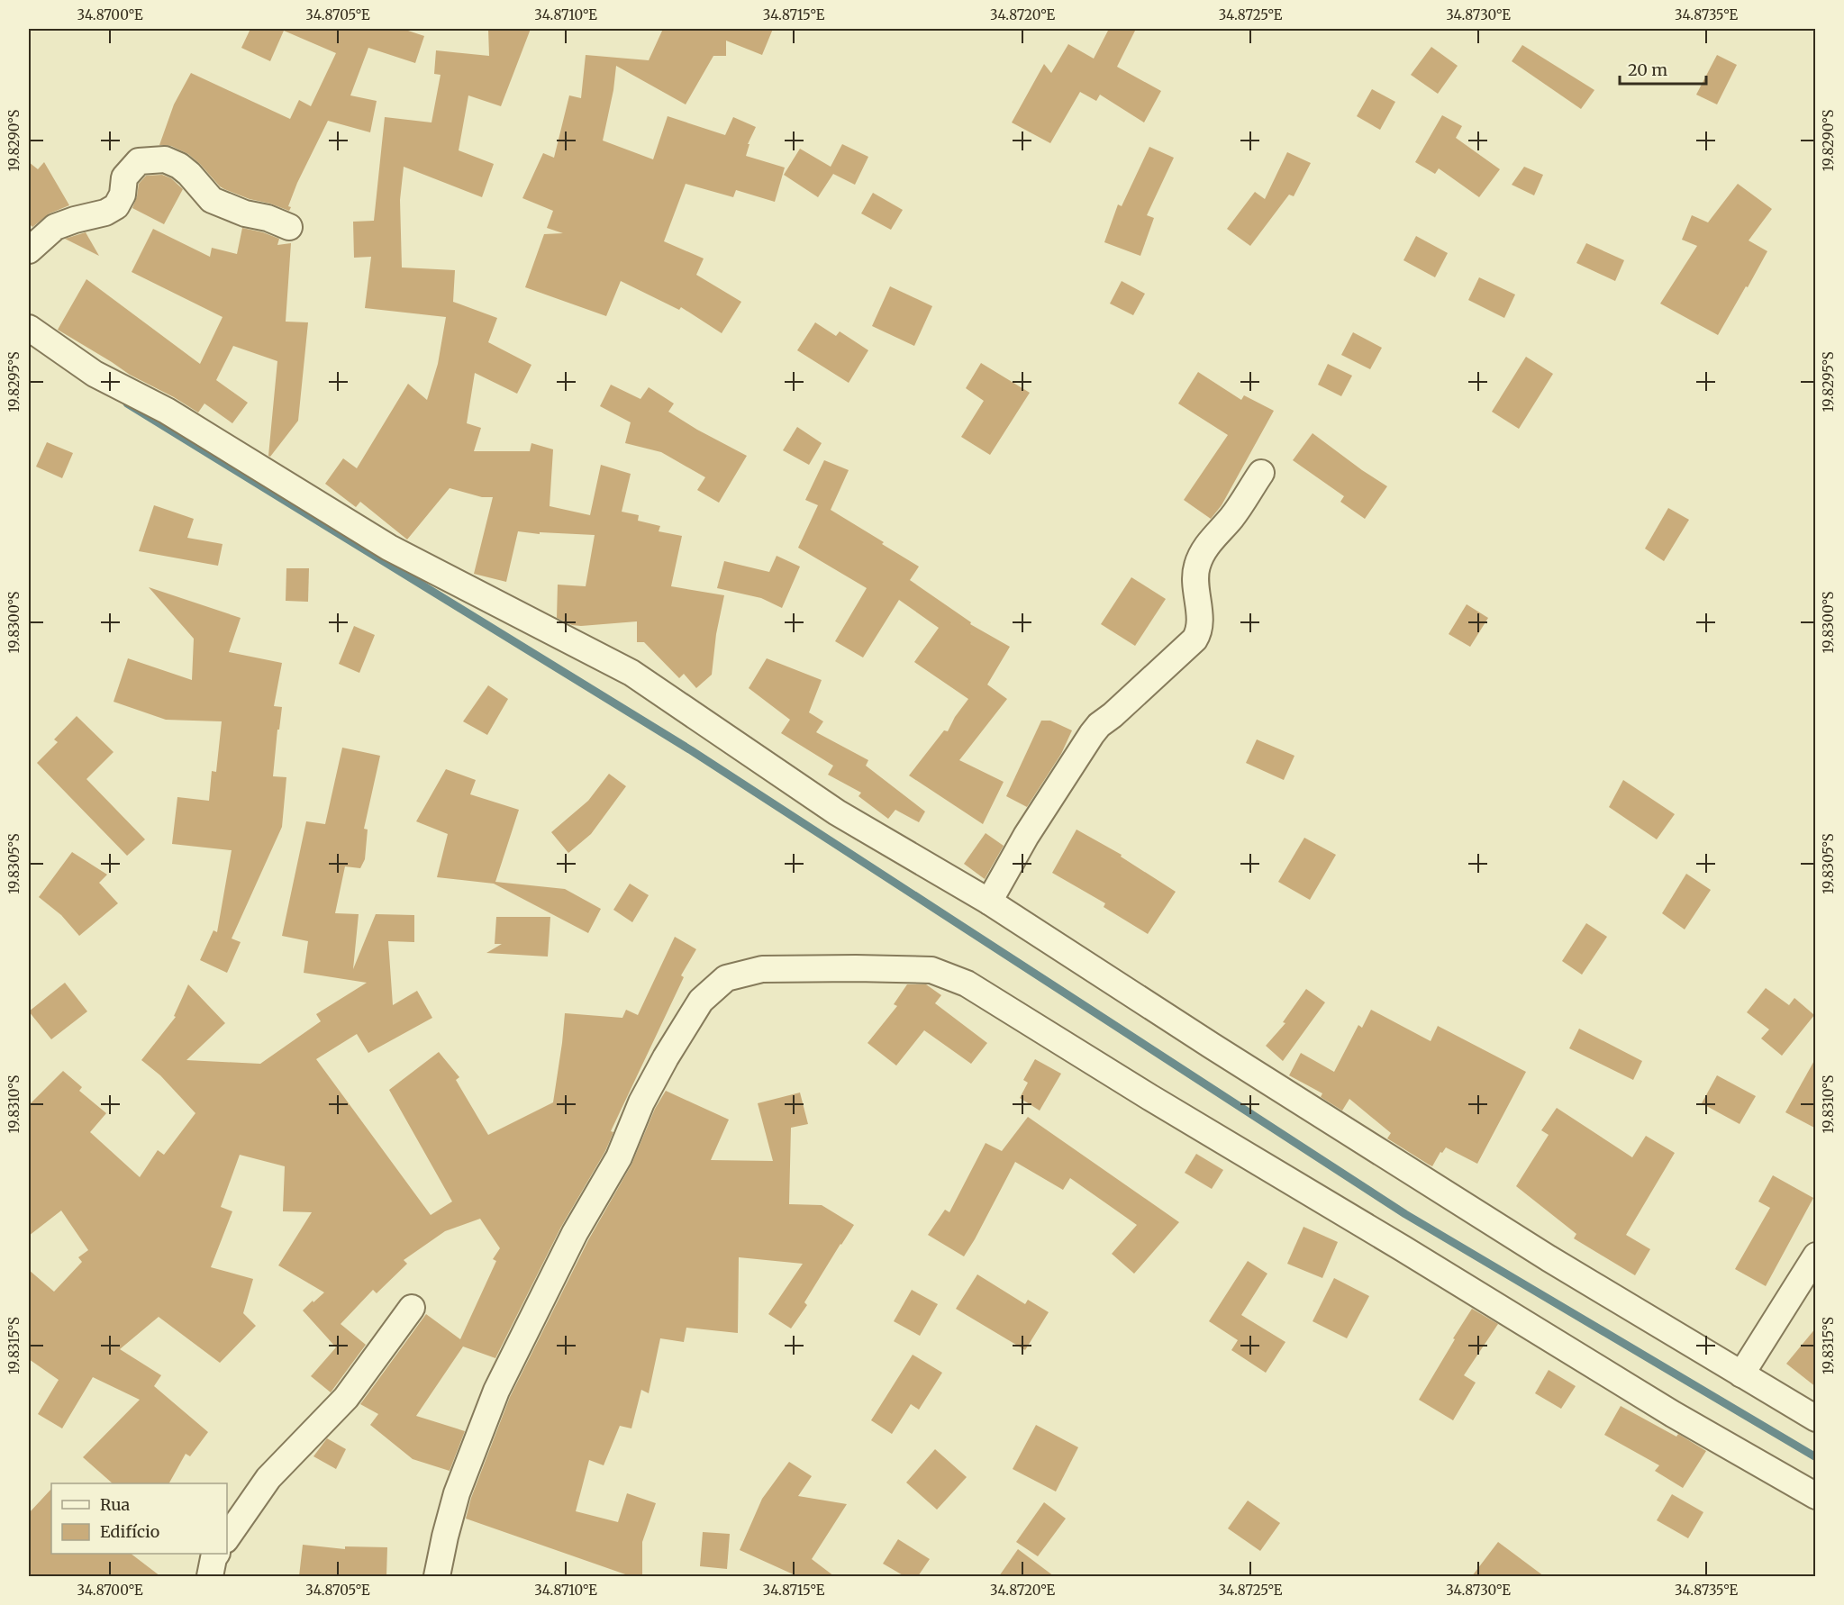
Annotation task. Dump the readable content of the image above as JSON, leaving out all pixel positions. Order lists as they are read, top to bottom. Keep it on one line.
{"legend":["Rua","Edifício"],"scale_bar":"20 m","coordinates":["34.8700°E","34.8705°E","34.8710°E","34.8715°E","34.8720°E","34.8725°E","34.8730°E","34.8735°E","19.8290°S","19.8295°S","19.8300°S","19.8305°S","19.8310°S","19.8315°S"]}
